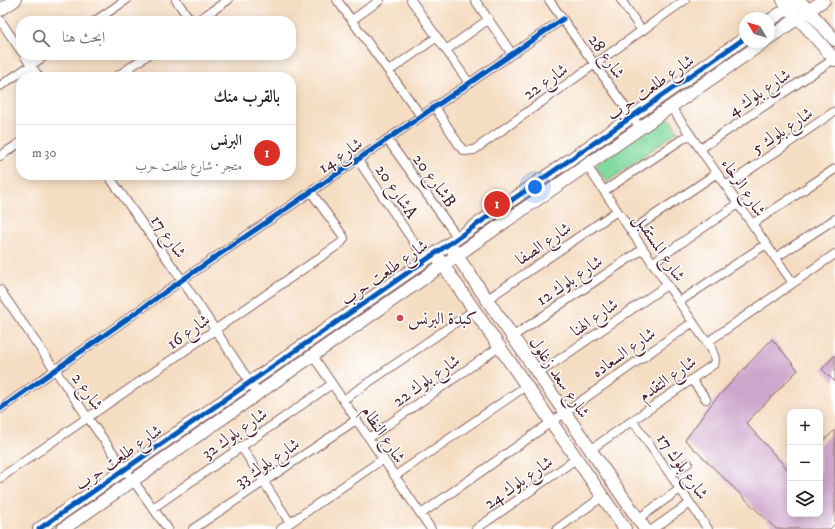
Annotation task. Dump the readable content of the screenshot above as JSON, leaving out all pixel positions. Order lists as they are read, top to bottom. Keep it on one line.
{"streets":{"street":["شارع 28","شارع 22","شارع طلعت حرب","شارع بلوك 4","شارع بلوك 5","شارع 14","شارع 20B","شارع الرخاء","شارع 20A","شارع 17","شارع الصفا","شارع المستقبل","شارع بلوك 12","شارع الهنا","شارع 16","شارع السعاده","شارع سعد زغلول","شارع التقدم","شارع بلوك 22","شارع 2","شارع بلوك 32","شارع النظام","شارع بلوك 33","شارع بلوك 17","شارع بلوك 24"]},"crossings":[["شارع 28","شارع 22"],["شارع 28","شارع طلعت حرب"],["شارع 28","شارع 14"],["شارع 22","شارع 14"],["شارع طلعت حرب","شارع 20B"],["شارع طلعت حرب","شارع الرخاء"],["شارع طلعت حرب","شارع 20A"],["شارع طلعت حرب","شارع 17"],["شارع طلعت حرب","شارع المستقبل"],["شارع طلعت حرب","شارع سعد زغلول"],["شارع طلعت حرب","شارع 2"],["شارع طلعت حرب","شارع النظام"],["شارع بلوك 4","شارع الرخاء"],["شارع بلوك 5","شارع الرخاء"],["شارع 14","شارع 20B"],["شارع 14","شارع 20A"],["شارع 14","شارع 17"],["شارع 14","شارع 16"],["شارع 14","شارع 2"],["شارع 20B","شارع سعد زغلول"],["شارع الرخاء","شارع التقدم"],["شارع 20A","شارع سعد زغلول"],["شارع 17","شارع 16"],["شارع الصفا","شارع المستقبل"],["شارع الصفا","شارع سعد زغلول"],["شارع المستقبل","شارع بلوك 12"],["شارع المستقبل","شارع الهنا"],["شارع المستقبل","شارع السعاده"],["شارع المستقبل","شارع التقدم"],["شارع بلوك 12","شارع سعد زغلول"],["شارع الهنا","شارع سعد زغلول"],["شارع 16","شارع 2"],["شارع السعاده","شارع سعد زغلول"],["شارع سعد زغلول","شارع التقدم"],["شارع سعد زغلول","شارع بلوك 22"],["شارع سعد زغلول","شارع بلوك 24"],["شارع التقدم","شارع بلوك 17"],["شارع بلوك 22","شارع النظام"],["شارع 2","شارع بلوك 32"],["شارع بلوك 32","شارع النظام"],["شارع النظام","شارع بلوك 33"]],"places":["كبدة البرنس"],"north":"top left","page":{"search":"ابحث هنا","heading":"بالقرب منك","list":[{"mark":"1","name":"البرنس","note":"متجر · شارع طلعت حرب","value":"30 m"}],"pins":"1","map_buttons":["+","−"]}}
